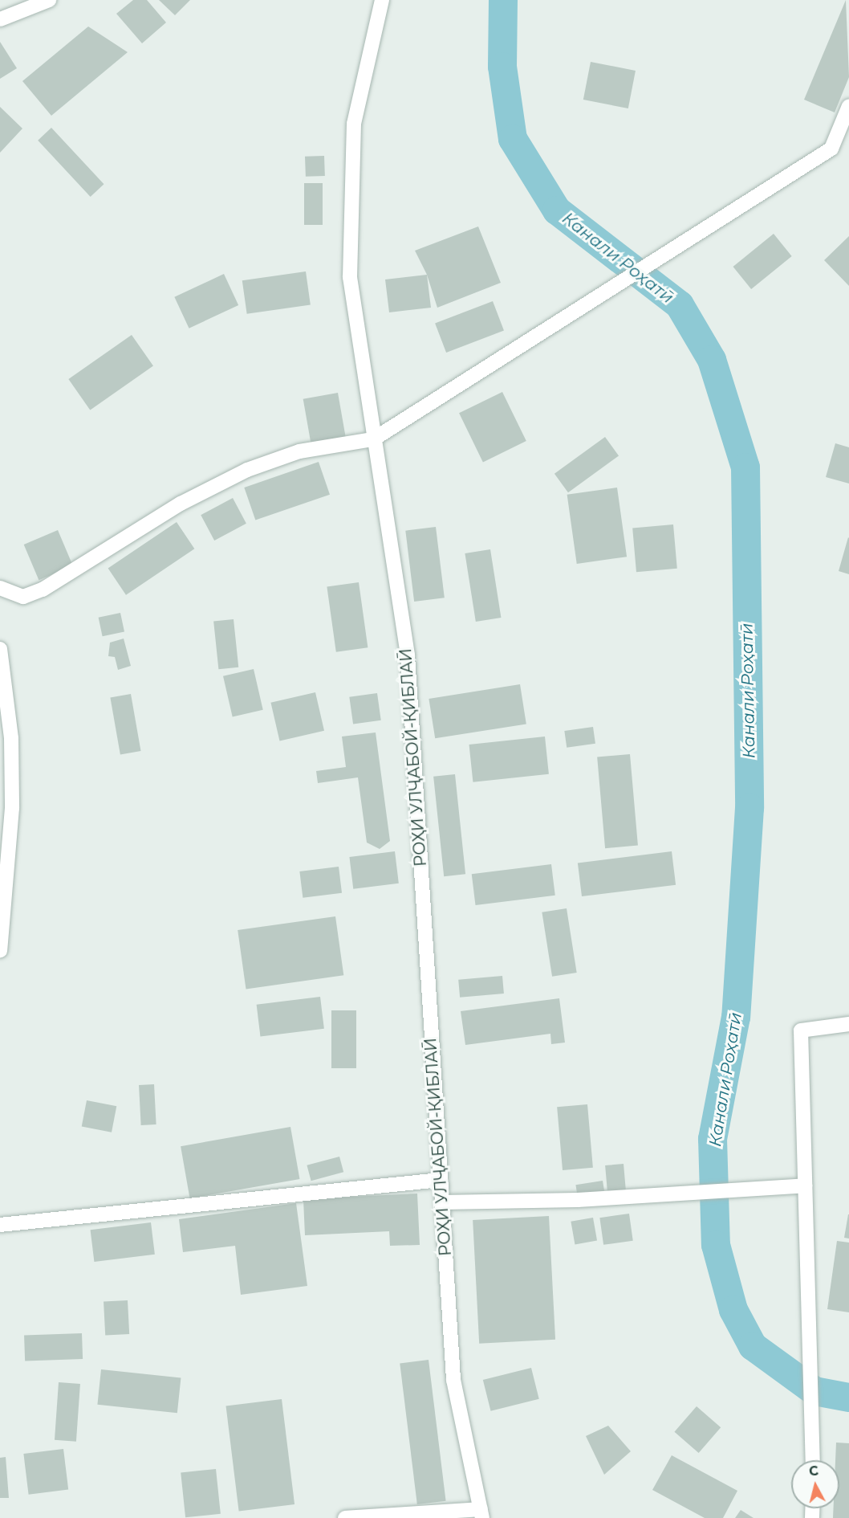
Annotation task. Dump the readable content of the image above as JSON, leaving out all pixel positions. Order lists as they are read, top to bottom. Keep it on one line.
{"streets":{"street":["РОҲИ УЛҶАБОЙ-ҚИБЛАӢ"]},"water":["Канали Роҳатӣ"],"north":"top"}
